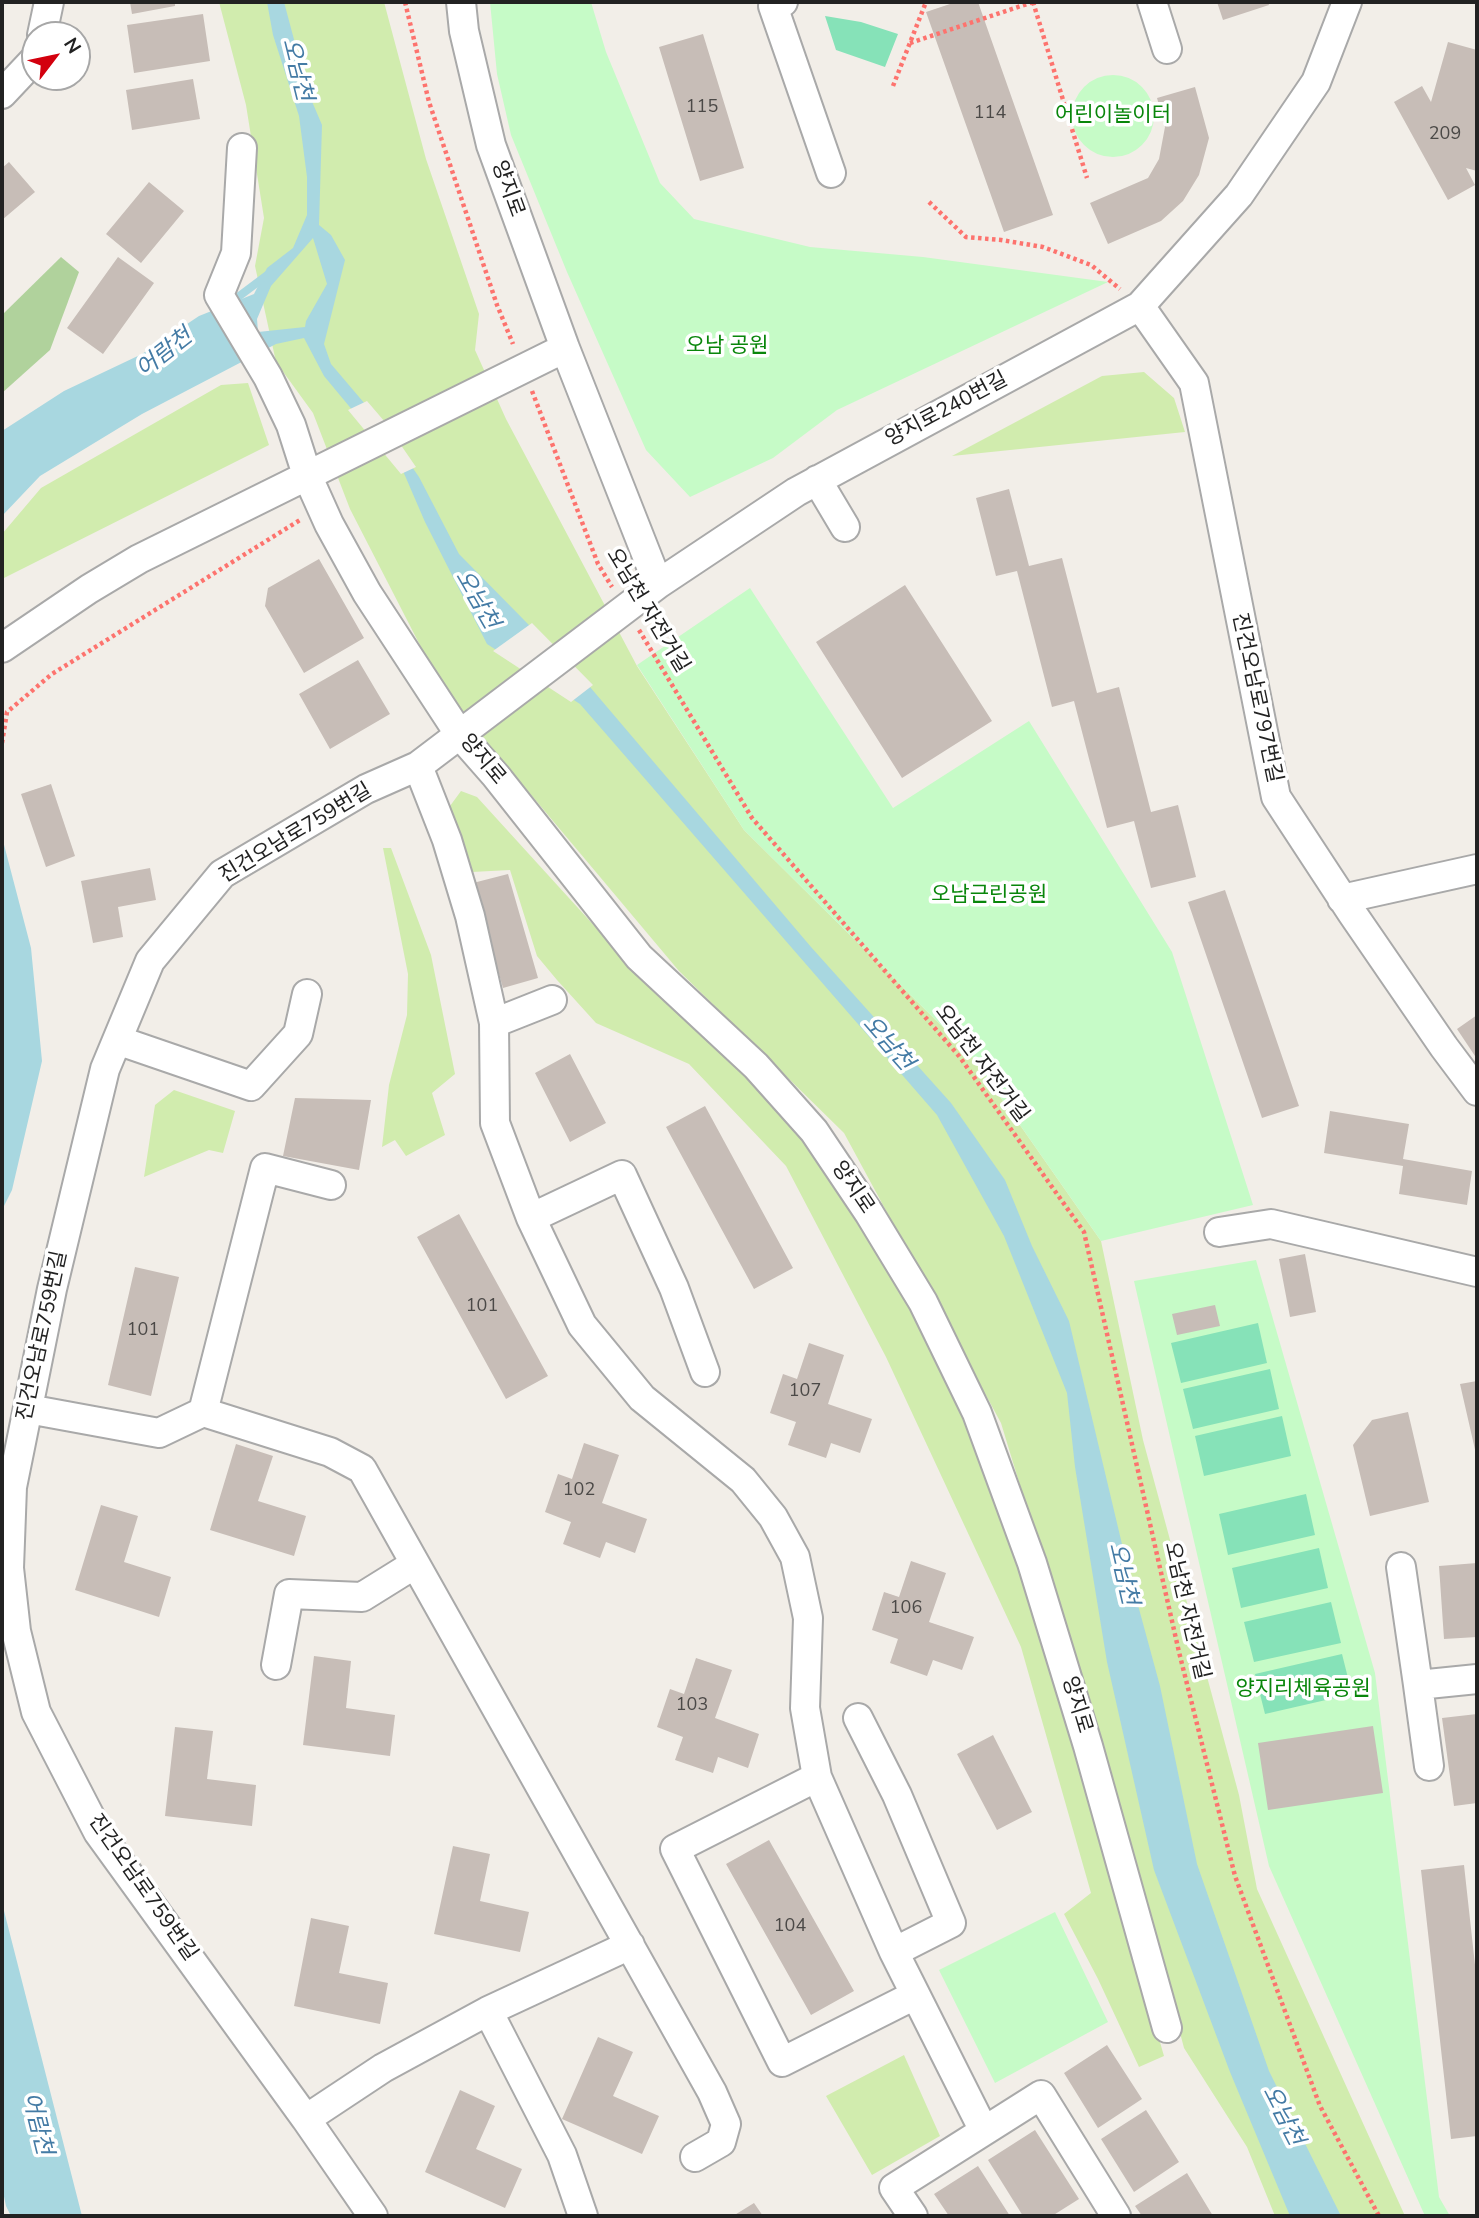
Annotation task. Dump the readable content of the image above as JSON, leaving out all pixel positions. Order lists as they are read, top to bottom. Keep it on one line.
{"streets":{"street":["양지로","양지로240번길","진건오남로797번길","진건오남로759번길"],"path":["오남천 자전거길"]},"crossings":[["양지로","진건오남로759번길"],["양지로240번길","진건오남로797번길"],["오남천 자전거길","진건오남로759번길"]],"water":["오남천","어람천"],"parks":["어린이놀이터","오남 공원","오남근린공원","양지리체육공원"],"house_numbers":["115","114","209","101","101","107","102","106","103","104"],"north":"top right"}
